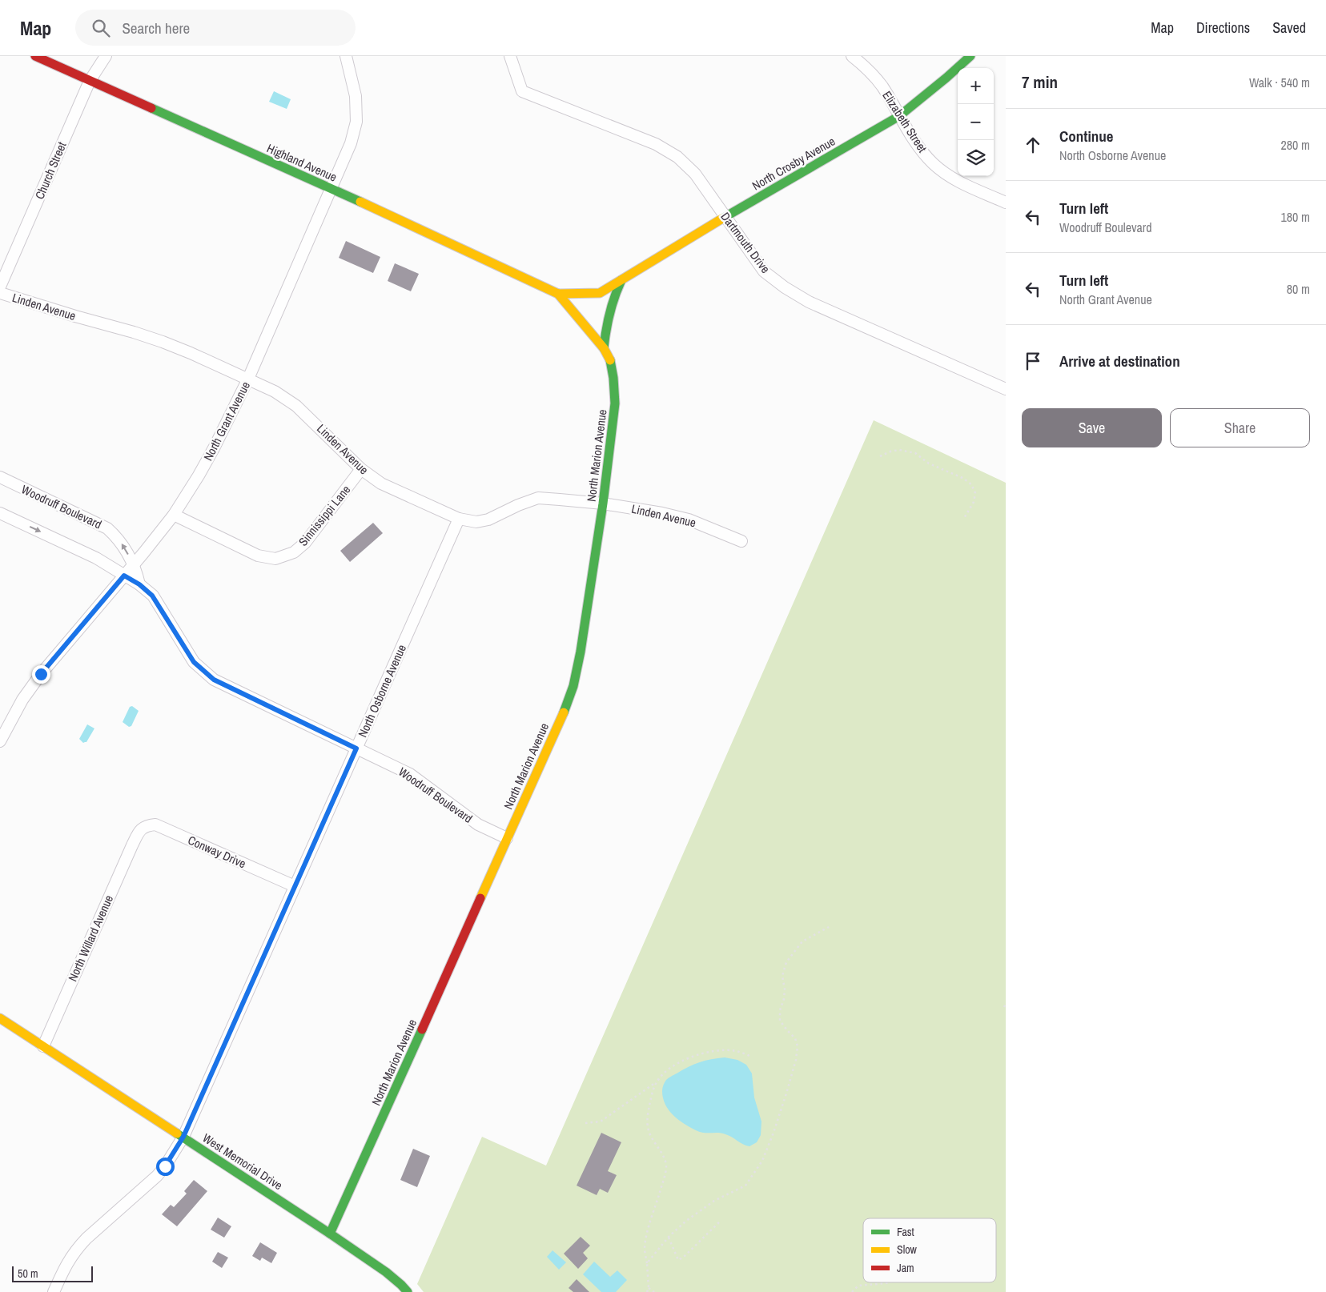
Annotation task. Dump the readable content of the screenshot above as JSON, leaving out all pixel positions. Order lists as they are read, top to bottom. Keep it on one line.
{"streets":{"street":["Elizabeth Street","Highland Avenue","North Crosby Avenue","Church Street","Dartmouth Drive","Linden Avenue","North Grant Avenue","North Marion Avenue","Woodruff Boulevard","Sinnissippi Lane","North Osborne Avenue","Conway Drive","North Willard Avenue","West Memorial Drive"]},"crossings":[["Elizabeth Street","North Crosby Avenue"],["Highland Avenue","North Crosby Avenue"],["Highland Avenue","Church Street"],["Highland Avenue","North Grant Avenue"],["Highland Avenue","North Marion Avenue"],["North Crosby Avenue","Dartmouth Drive"],["North Crosby Avenue","North Marion Avenue"],["Linden Avenue","North Grant Avenue"],["Linden Avenue","North Marion Avenue"],["Linden Avenue","Sinnissippi Lane"],["Linden Avenue","North Osborne Avenue"],["North Grant Avenue","Woodruff Boulevard"],["North Grant Avenue","Sinnissippi Lane"],["North Marion Avenue","Woodruff Boulevard"],["North Marion Avenue","West Memorial Drive"],["Woodruff Boulevard","North Osborne Avenue"],["North Osborne Avenue","Conway Drive"],["North Osborne Avenue","West Memorial Drive"],["Conway Drive","North Willard Avenue"],["North Willard Avenue","West Memorial Drive"]],"legend":["Fast","Slow","Jam"],"scale_bar":"50 m","page":{"header":"Map","search":"Search here","nav":["Map","Directions","Saved"],"heading":["7 min","Walk · 540 m"],"map_buttons":["+","−"],"list":[["Continue","North Osborne Avenue","280 m"],["Turn left","Woodruff Boulevard","180 m"],["Turn left","North Grant Avenue","80 m"],"Arrive at destination"],"buttons":["Save","Share"],"scale":"50 m"}}
